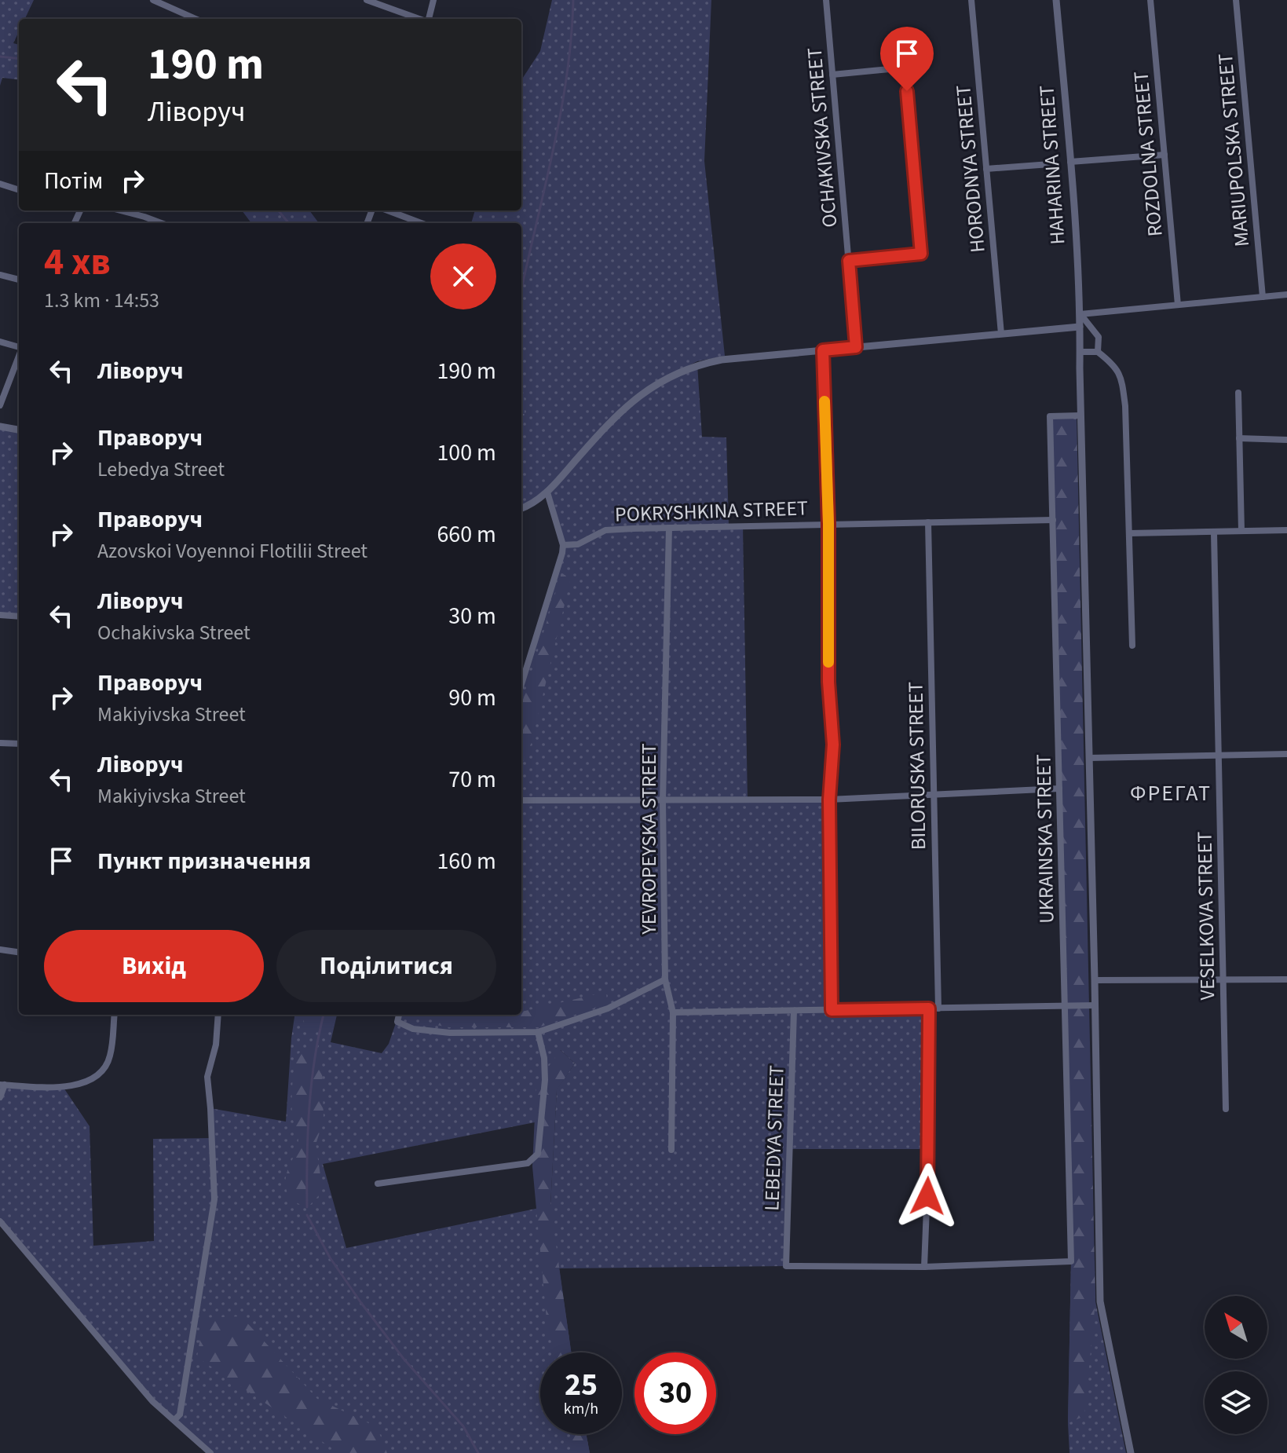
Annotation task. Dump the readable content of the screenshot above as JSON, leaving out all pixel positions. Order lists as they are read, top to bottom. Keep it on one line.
{"streets":{"street":["OCHAKIVSKA STREET","MARIUPOLSKA STREET","ROZDOLNA STREET","HAHARINA STREET","HORODNYA STREET","POKRYSHKINA STREET","BILORUSKA STREET","YEVROPEYSKA STREET","UKRAINSKA STREET","VESELKOVA STREET","LEBEDYA STREET"]},"crossings":[["HAHARINA STREET","UKRAINSKA STREET"],["POKRYSHKINA STREET","BILORUSKA STREET"],["POKRYSHKINA STREET","YEVROPEYSKA STREET"],["POKRYSHKINA STREET","UKRAINSKA STREET"],["UKRAINSKA STREET","LEBEDYA STREET"]],"districts":["ФРЕГАТ"],"north":"top left","page":{"turn":["190 m","Ліворуч"],"then":"Потім","heading":["4 хв","1.3 km · 14:53"],"list":[{"name":"Ліворуч","value":"190 m"},{"name":"Праворуч","note":"Lebedya Street","value":"100 m"},{"name":"Праворуч","note":"Azovskoi Voyennoi Flotilii Street","value":"660 m"},{"name":"Ліворуч","note":"Ochakivska Street","value":"30 m"},{"name":"Праворуч","note":"Makiyivska Street","value":"90 m"},{"name":"Ліворуч","note":"Makiyivska Street","value":"70 m"},{"name":"Пункт призначення","value":"160 m"}],"buttons":["Вихід","Поділитися"],"speed":"25 km/h","limit":"30"}}
